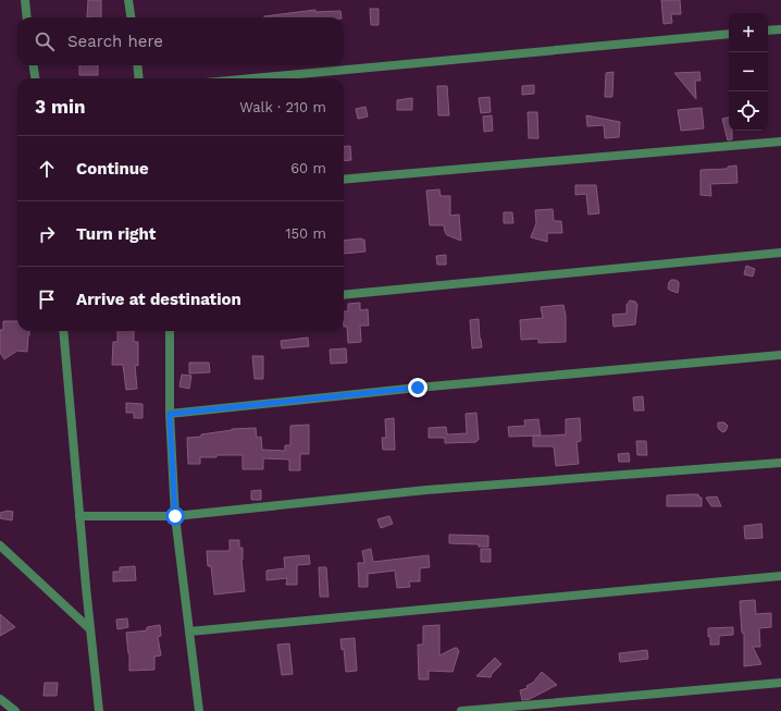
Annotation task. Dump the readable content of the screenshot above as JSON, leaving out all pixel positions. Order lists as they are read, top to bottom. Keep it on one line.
{"page":{"map_buttons":["+","−"],"search":"Search here","heading":["3 min","Walk · 210 m"],"list":[["Continue","60 m"],["Turn right","150 m"],"Arrive at destination"]}}
